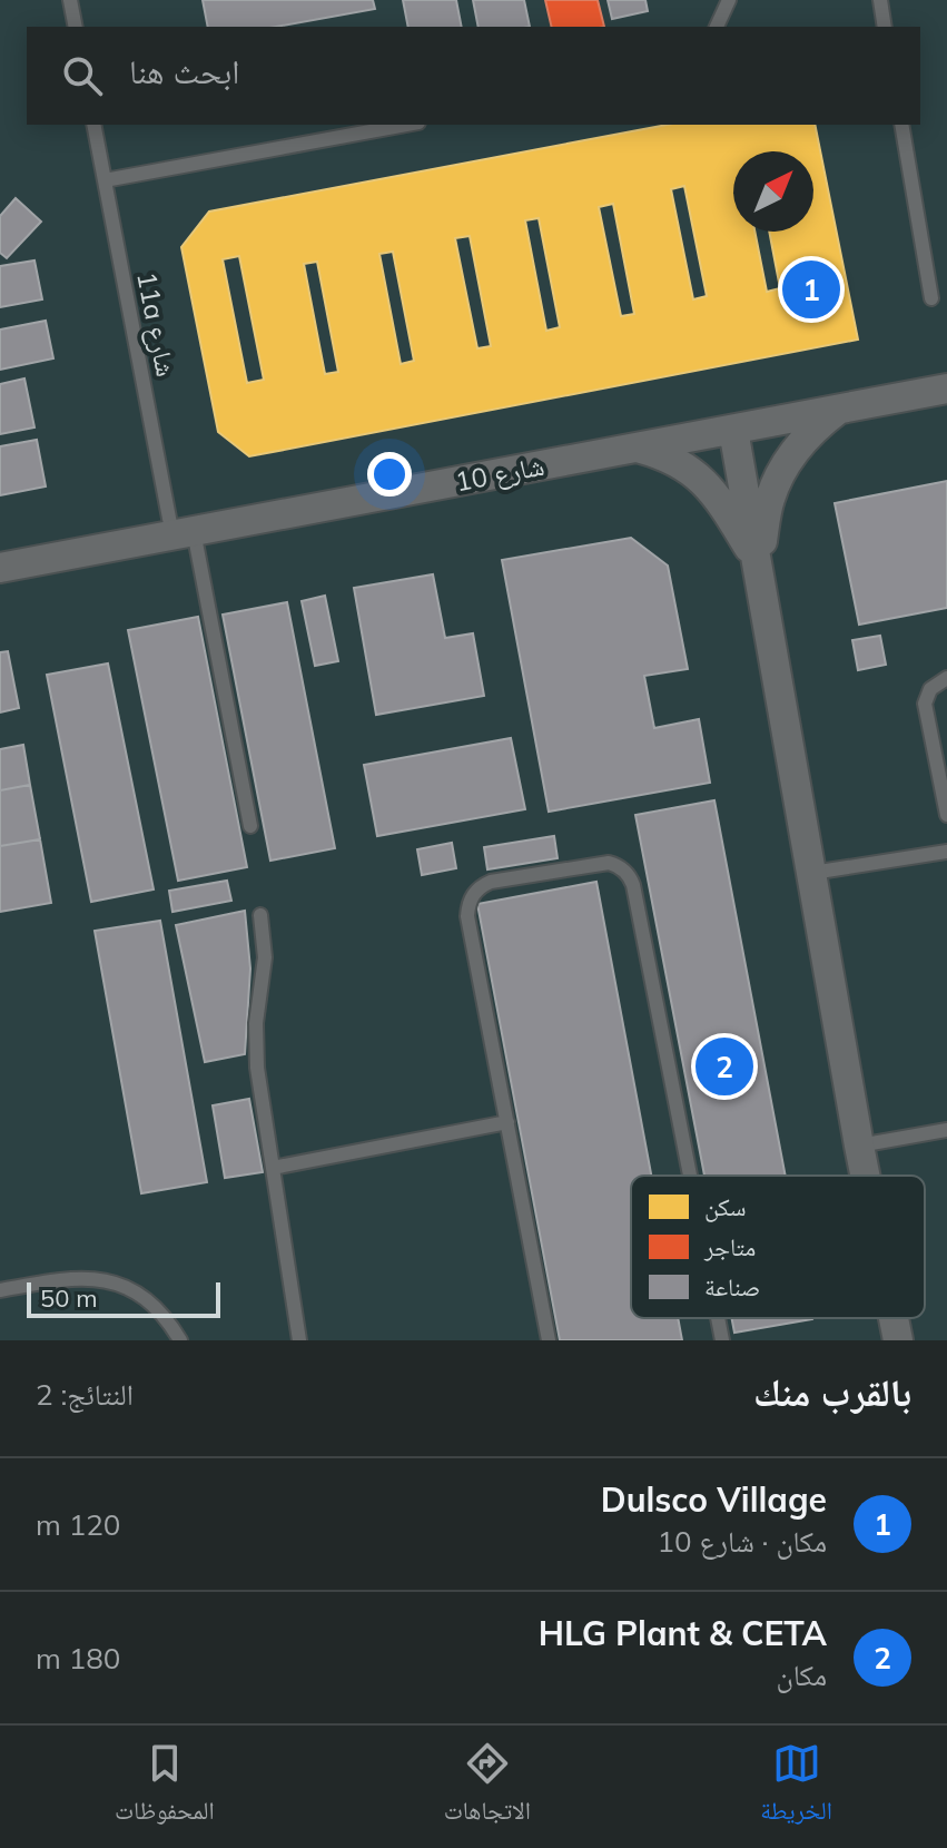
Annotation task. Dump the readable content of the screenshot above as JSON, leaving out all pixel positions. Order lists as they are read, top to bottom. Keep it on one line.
{"streets":{"street":["شارع 10"],"lane":["11a شارع"]},"crossings":[["11a شارع","شارع 10"]],"legend":["سكن","متاجر","صناعة"],"scale_bar":"50 m","north":"top right","page":{"search":"ابحث هنا","pins":["1","2"],"scale":"50 m","heading":["بالقرب منك","النتائج: 2"],"list":[{"mark":"1","name":"Dulsco Village","note":"مكان · شارع 10","value":"120 m"},{"mark":"2","name":"HLG Plant & CETA","note":"مكان","value":"180 m"}],"nav":["الخريطة","الاتجاهات","المحفوظات"]}}
